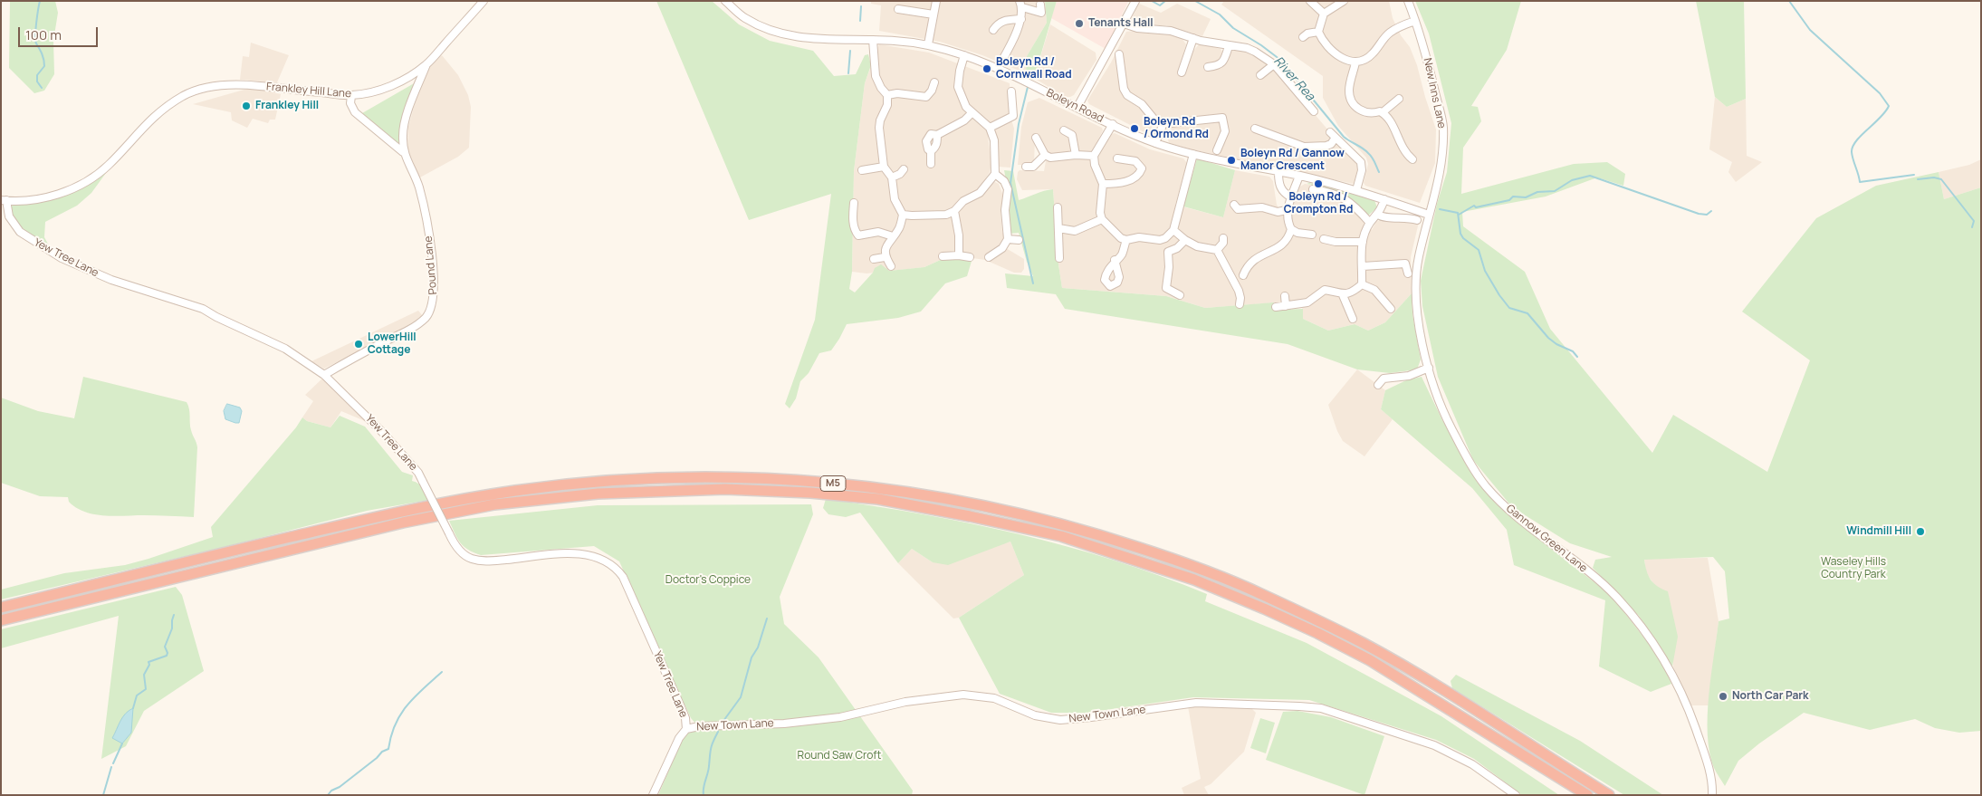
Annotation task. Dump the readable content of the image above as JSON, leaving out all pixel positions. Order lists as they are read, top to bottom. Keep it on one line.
{"streets":{"highway":["M5"],"street":["Frankley Hill Lane","New Inns Lane","Boleyn Road","Yew Tree Lane","Pound Lane","Gannow Green Lane","New Town Lane"]},"crossings":[["Frankley Hill Lane","Yew Tree Lane"],["Frankley Hill Lane","Pound Lane"],["New Inns Lane","Boleyn Road"],["New Inns Lane","Gannow Green Lane"],["Boleyn Road","Gannow Green Lane"],["Yew Tree Lane","Pound Lane"],["Yew Tree Lane","New Town Lane"]],"water":["River Rea"],"parks":["Waseley Hills Country Park","Doctor's Coppice","Round Saw Croft"],"places":["Tenants Hall","Boleyn Rd / Cornwall Road","Frankley Hill","Boleyn Rd / Ormond Rd","Boleyn Rd / Gannow Manor Crescent","Boleyn Rd / Crompton Rd","LowerHill Cottage","Windmill Hill","North Car Park"],"scale_bar":"100 m"}
